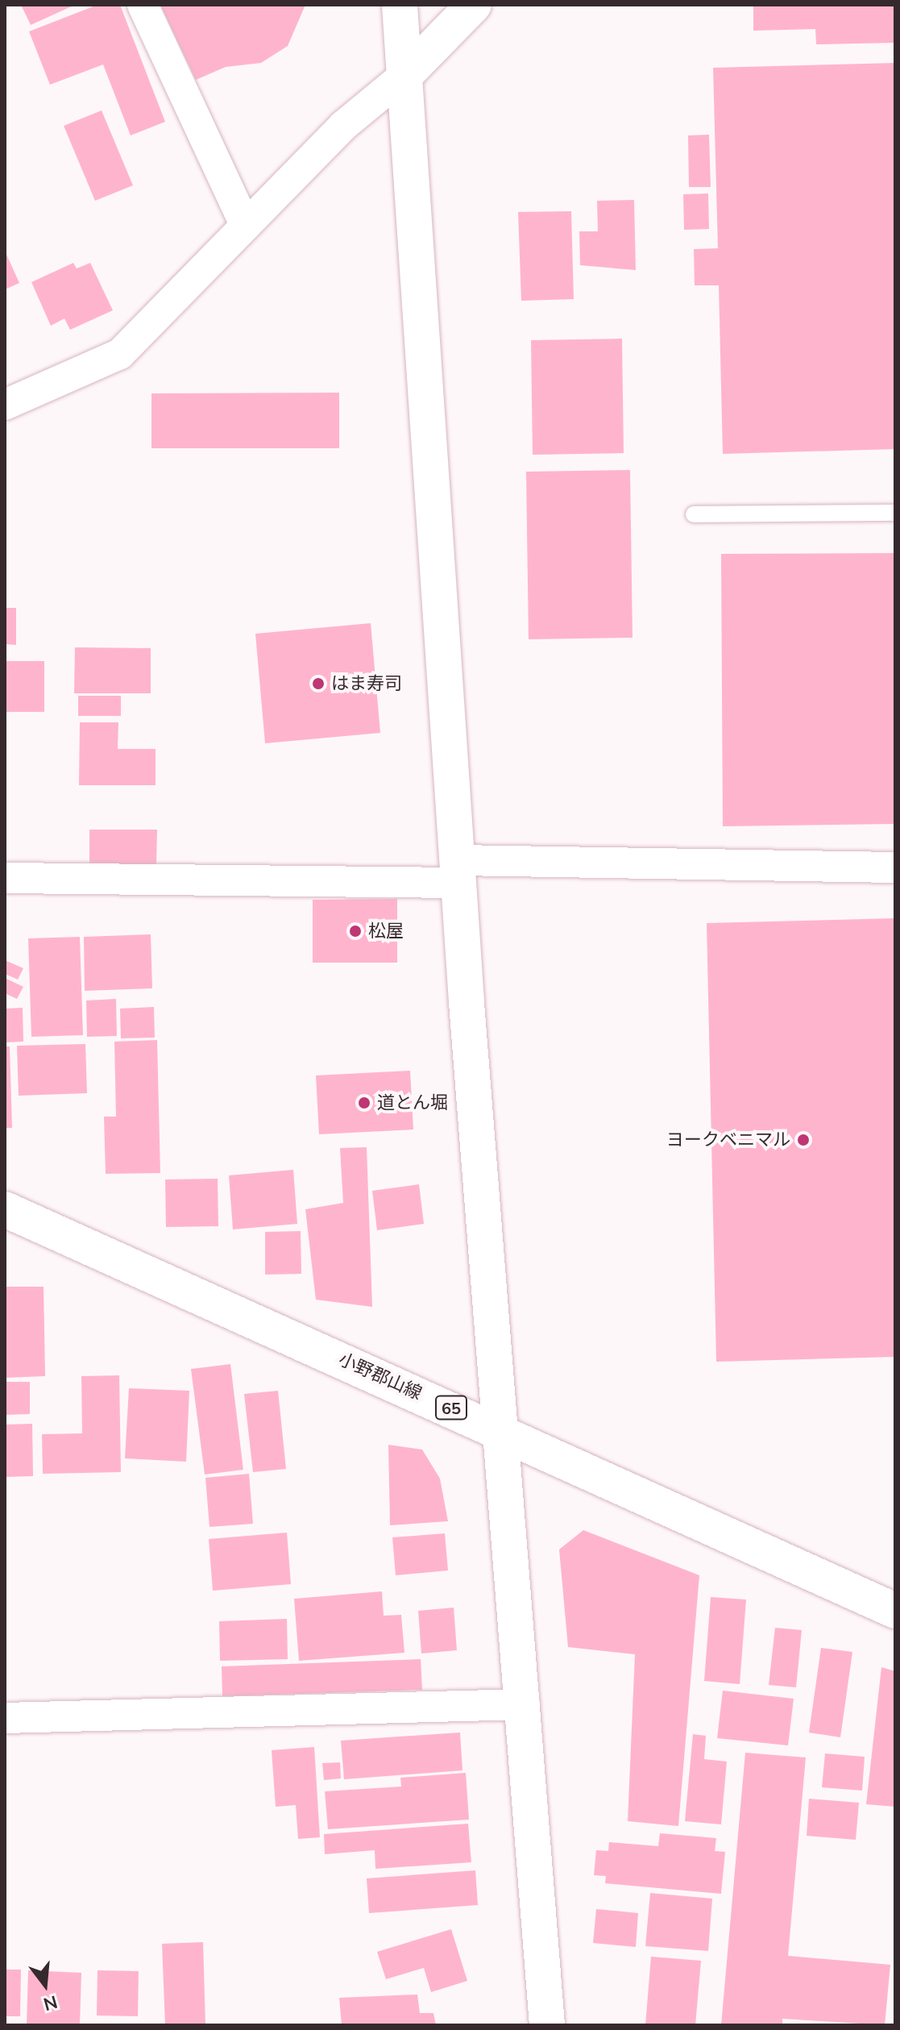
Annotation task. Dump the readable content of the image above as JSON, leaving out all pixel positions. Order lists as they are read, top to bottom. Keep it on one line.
{"streets":{"street":["小野郡山線","65"]},"places":["はま寿司","松屋","道とん堀","ヨークベニマル"],"north":"bottom"}
